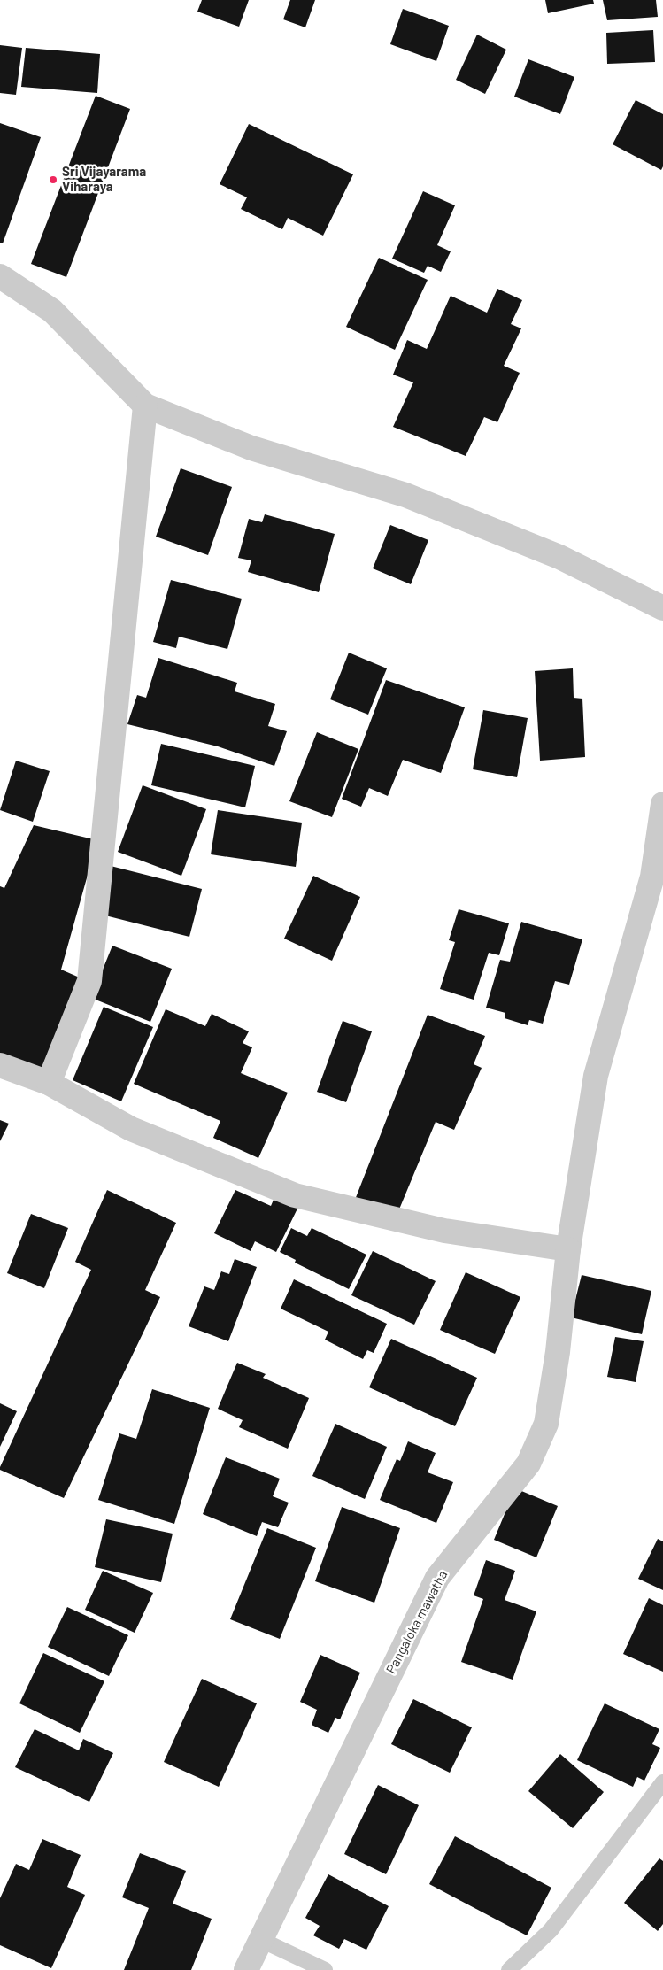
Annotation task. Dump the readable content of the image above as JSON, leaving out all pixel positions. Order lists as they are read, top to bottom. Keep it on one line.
{"streets":{"street":["Pangaloka mawatha"]},"places":["Sri Vijayarama Viharaya"]}
